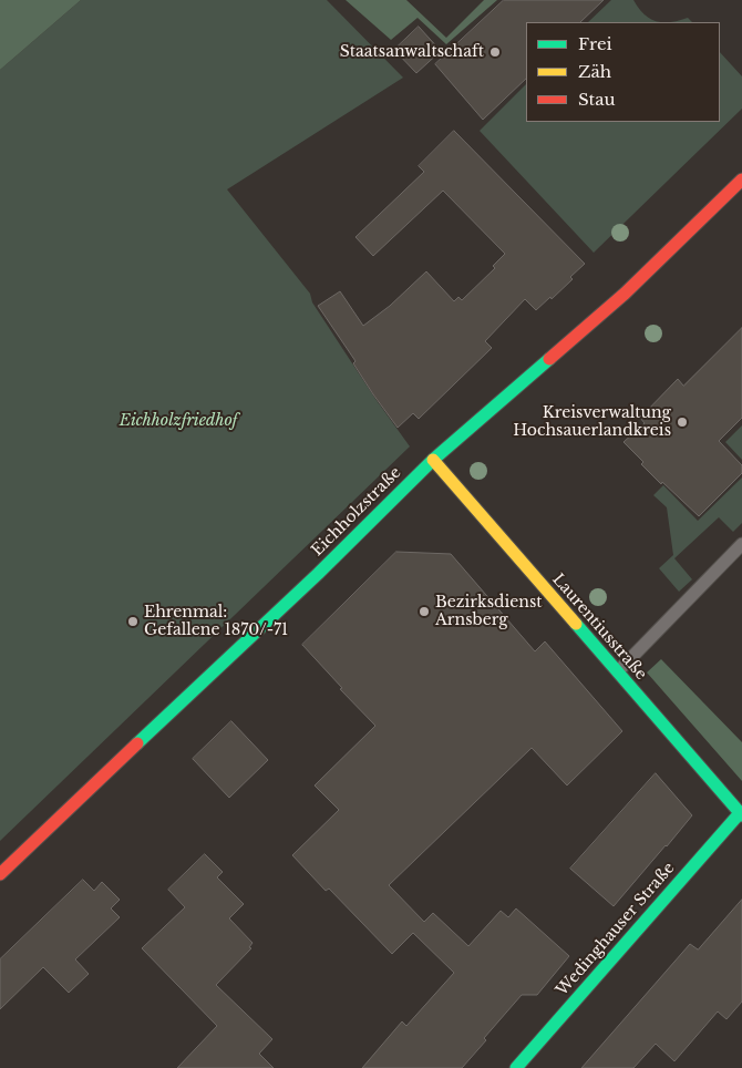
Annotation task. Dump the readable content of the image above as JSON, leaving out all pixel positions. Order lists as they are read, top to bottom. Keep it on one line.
{"streets":{"street":["Eichholzstraße","Laurentiusstraße","Wedinghauser Straße"]},"crossings":[["Eichholzstraße","Laurentiusstraße"],["Laurentiusstraße","Wedinghauser Straße"]],"parks":["Eichholzfriedhof"],"places":["Staatsanwaltschaft","Kreisverwaltung Hochsauerlandkreis","Bezirksdienst Arnsberg","Ehrenmal: Gefallene 1870/-71"],"legend":["Frei","Zäh","Stau"]}
